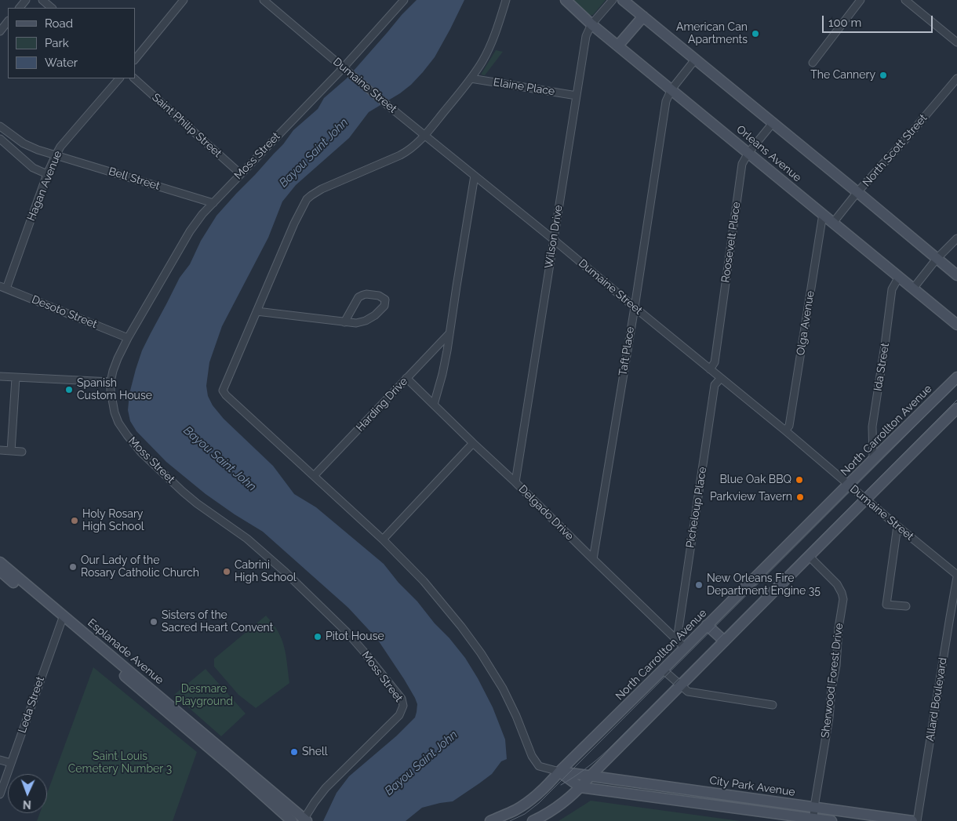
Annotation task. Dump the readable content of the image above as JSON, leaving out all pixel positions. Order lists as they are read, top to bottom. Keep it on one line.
{"streets":{"main road":["Orleans Avenue","North Carrollton Avenue","Esplanade Avenue","City Park Avenue"],"street":["Dumaine Street","Elaine Place","Saint Philip Street","North Scott Street","Moss Street","Bell Street","Hagan Avenue","Wilson Drive","Roosevelt Place","Desoto Street","Olga Avenue","Taft Place","Ida Street","Harding Drive","Picheloup Place","Delgado Drive","Sherwood Forest Drive","Allard Boulevard","Leda Street"]},"crossings":[["Dumaine Street","Moss Street"],["Dumaine Street","Wilson Drive"],["Dumaine Street","Roosevelt Place"],["Dumaine Street","Olga Avenue"],["Dumaine Street","Taft Place"],["Dumaine Street","North Carrollton Avenue"],["Dumaine Street","Picheloup Place"],["Dumaine Street","Allard Boulevard"],["Elaine Place","Wilson Drive"],["Saint Philip Street","Moss Street"],["North Scott Street","Orleans Avenue"],["Orleans Avenue","Wilson Drive"],["Orleans Avenue","Roosevelt Place"],["Orleans Avenue","Olga Avenue"],["Orleans Avenue","Taft Place"],["Orleans Avenue","Ida Street"],["Moss Street","Bell Street"],["Moss Street","Desoto Street"],["Moss Street","Esplanade Avenue"],["Bell Street","Hagan Avenue"],["Hagan Avenue","Desoto Street"],["Wilson Drive","Delgado Drive"],["Taft Place","Delgado Drive"],["Ida Street","North Carrollton Avenue"],["Harding Drive","Delgado Drive"],["North Carrollton Avenue","Delgado Drive"],["North Carrollton Avenue","City Park Avenue"],["Picheloup Place","Delgado Drive"],["Esplanade Avenue","Leda Street"],["Sherwood Forest Drive","City Park Avenue"]],"water":["Bayou Saint John"],"parks":["Desmare Playground","Saint Louis Cemetery Number 3"],"places":["American Can Apartments","The Cannery","Spanish Custom House","Blue Oak BBQ","Parkview Tavern","Holy Rosary High School","Our Lady of the Rosary Catholic Church","Cabrini High School","New Orleans Fire Department Engine 35","Sisters of the Sacred Heart Convent","Pitot House","Shell"],"legend":["Road","Park","Water"],"scale_bar":"100 m","north":"bottom"}
